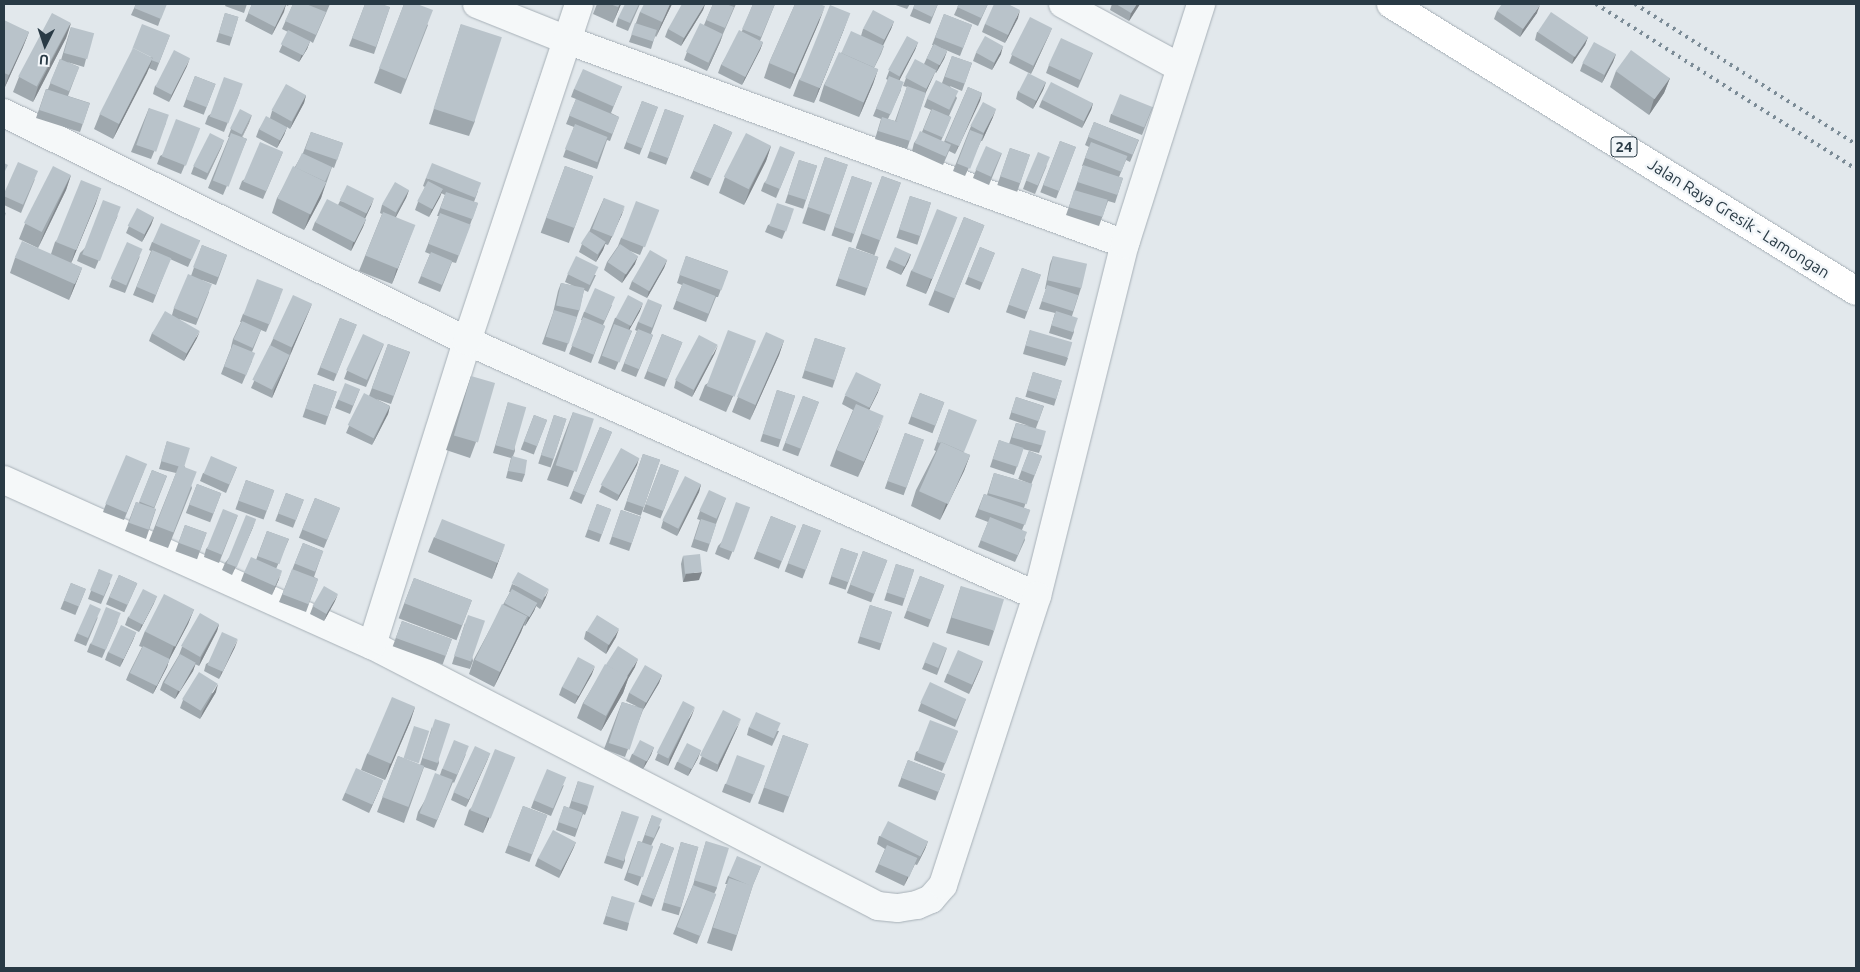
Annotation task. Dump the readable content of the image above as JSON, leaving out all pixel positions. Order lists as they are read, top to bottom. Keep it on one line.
{"streets":{"highway":["24","Jalan Raya Gresik - Lamongan"]},"north":"bottom"}
